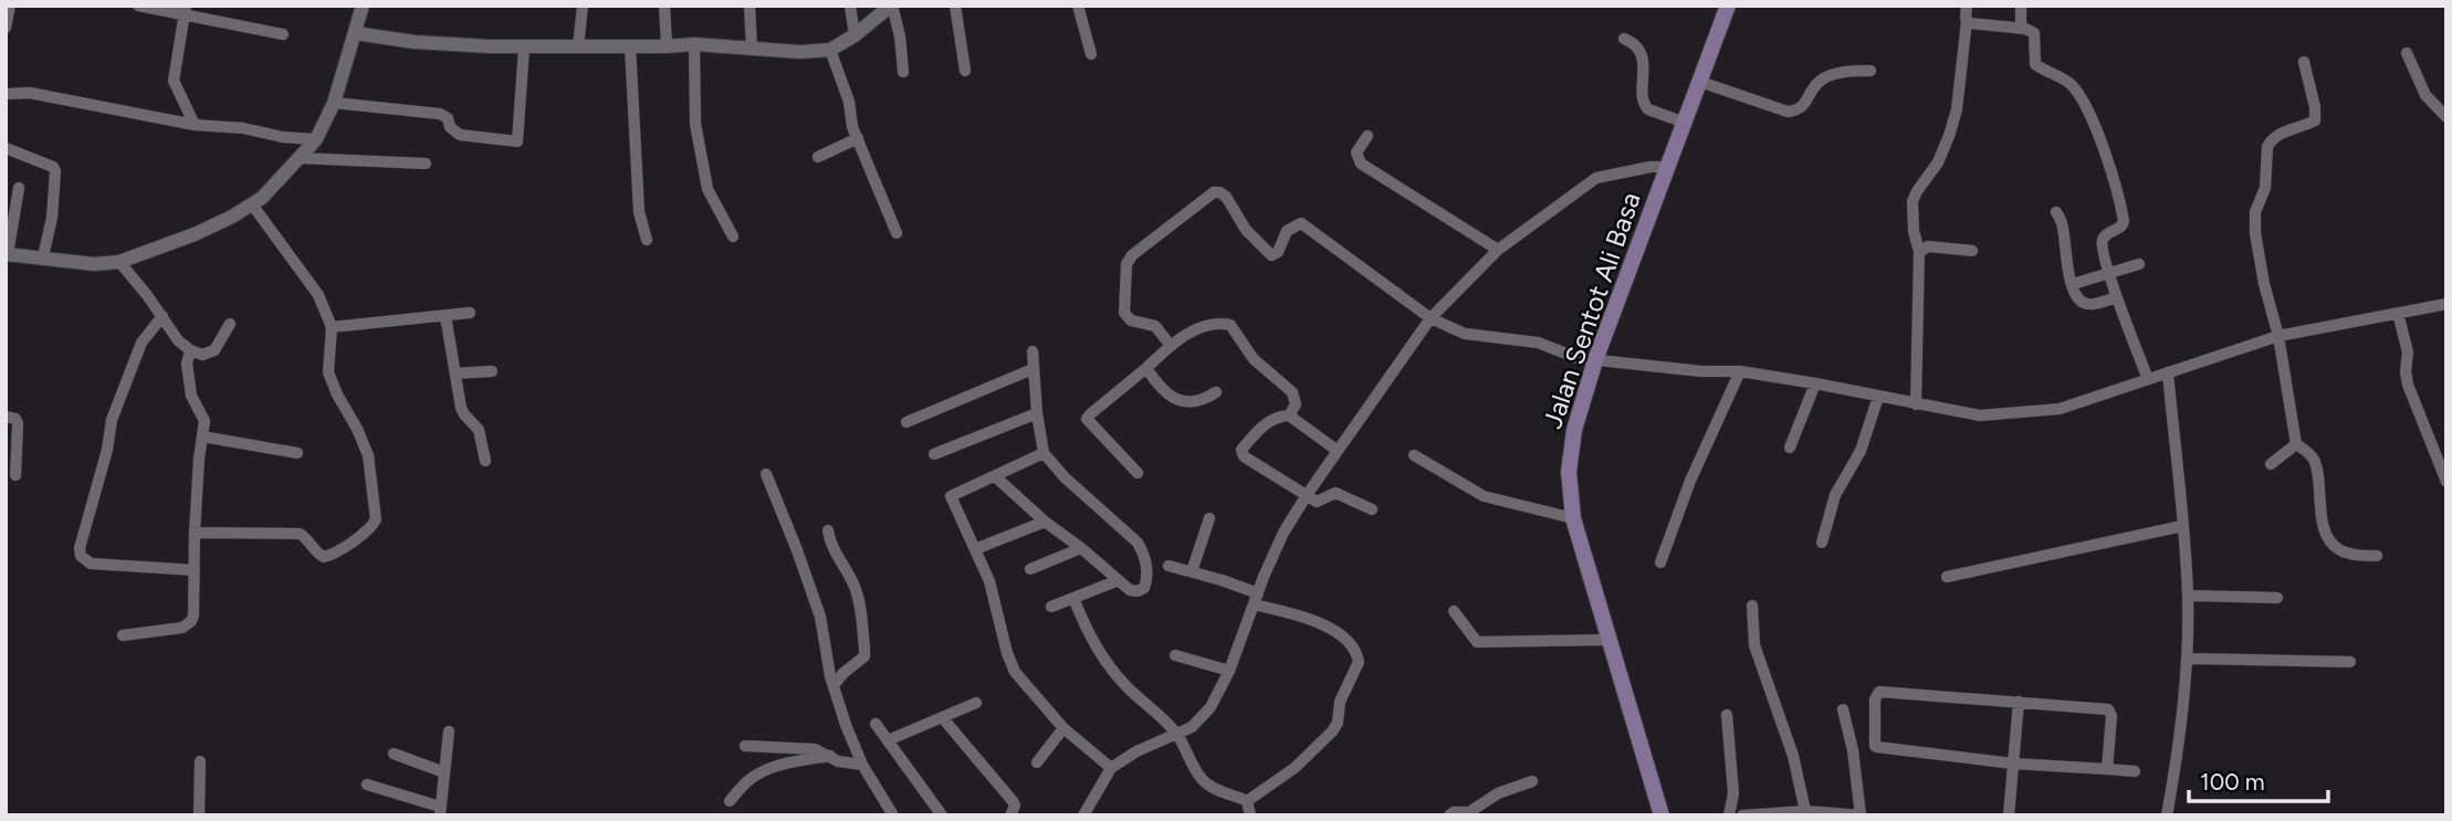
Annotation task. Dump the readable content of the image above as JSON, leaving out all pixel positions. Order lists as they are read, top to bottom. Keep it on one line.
{"streets":{"main road":["Jalan Sentot Ali Basa"]},"scale_bar":"100 m"}
